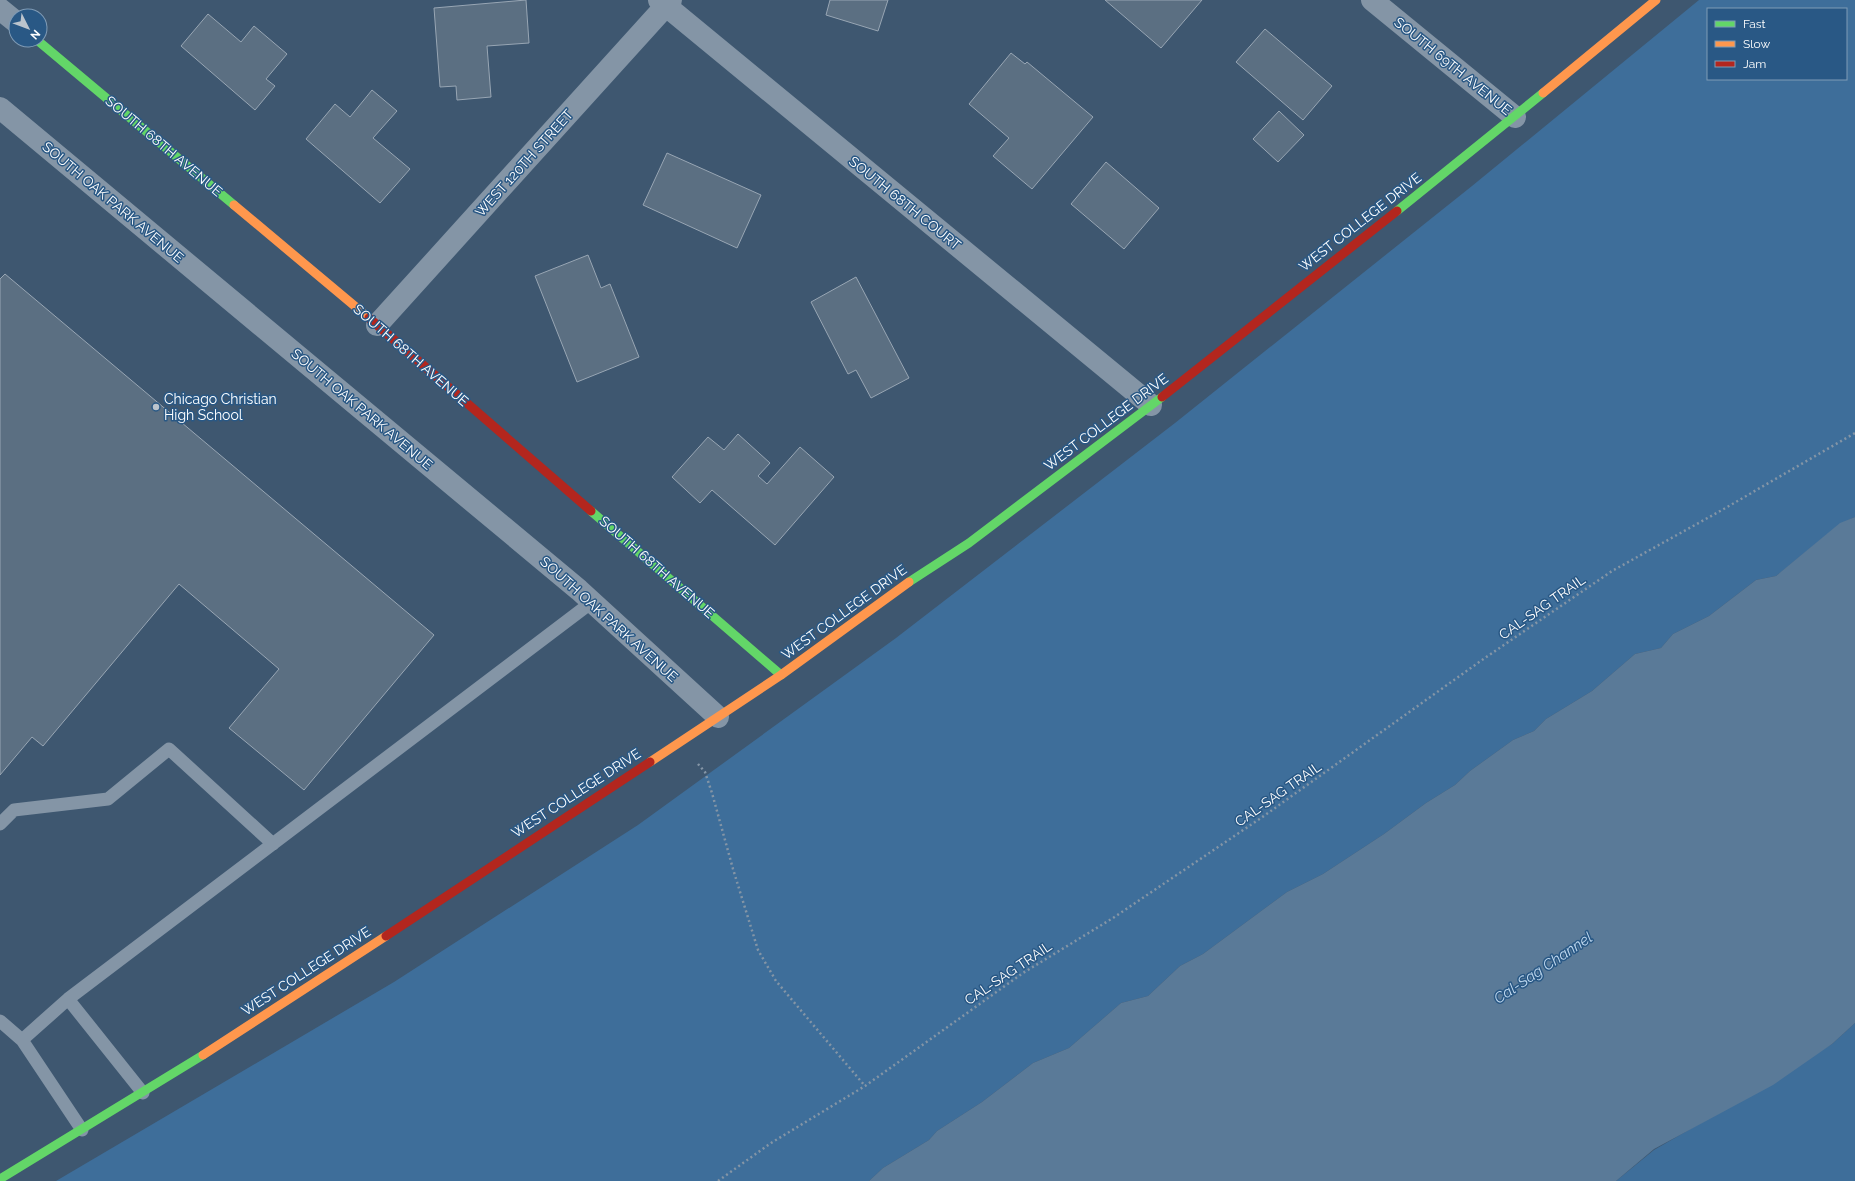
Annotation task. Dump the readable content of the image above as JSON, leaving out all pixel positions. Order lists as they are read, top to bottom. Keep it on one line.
{"streets":{"main road":["SOUTH 68TH AVENUE","WEST COLLEGE DRIVE"],"street":["SOUTH 69TH AVENUE","WEST 120TH STREET","SOUTH OAK PARK AVENUE","SOUTH 68TH COURT"],"path":["CAL-SAG TRAIL"]},"crossings":[["SOUTH 69TH AVENUE","WEST COLLEGE DRIVE"],["SOUTH 68TH AVENUE","WEST 120TH STREET"],["SOUTH 68TH AVENUE","WEST COLLEGE DRIVE"],["WEST 120TH STREET","SOUTH 68TH COURT"],["SOUTH OAK PARK AVENUE","WEST COLLEGE DRIVE"],["SOUTH 68TH COURT","WEST COLLEGE DRIVE"]],"water":["Cal-Sag Channel"],"places":["Chicago Christian High School"],"legend":["Fast","Slow","Jam"],"north":"bottom right"}
